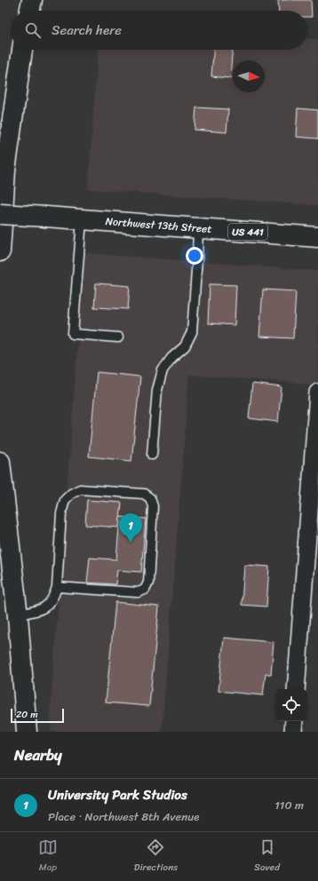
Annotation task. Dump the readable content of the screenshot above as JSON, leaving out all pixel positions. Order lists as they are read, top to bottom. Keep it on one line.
{"streets":{"street":["Northwest 13th Street","US 441"]},"scale_bar":"20 m","north":"right","page":{"search":"Search here","pins":"1","scale":"20 m","heading":"Nearby","list":[{"mark":"1","name":"University Park Studios","note":"Place · Northwest 8th Avenue","value":"110 m"}],"nav":["Map","Directions","Saved"]}}
